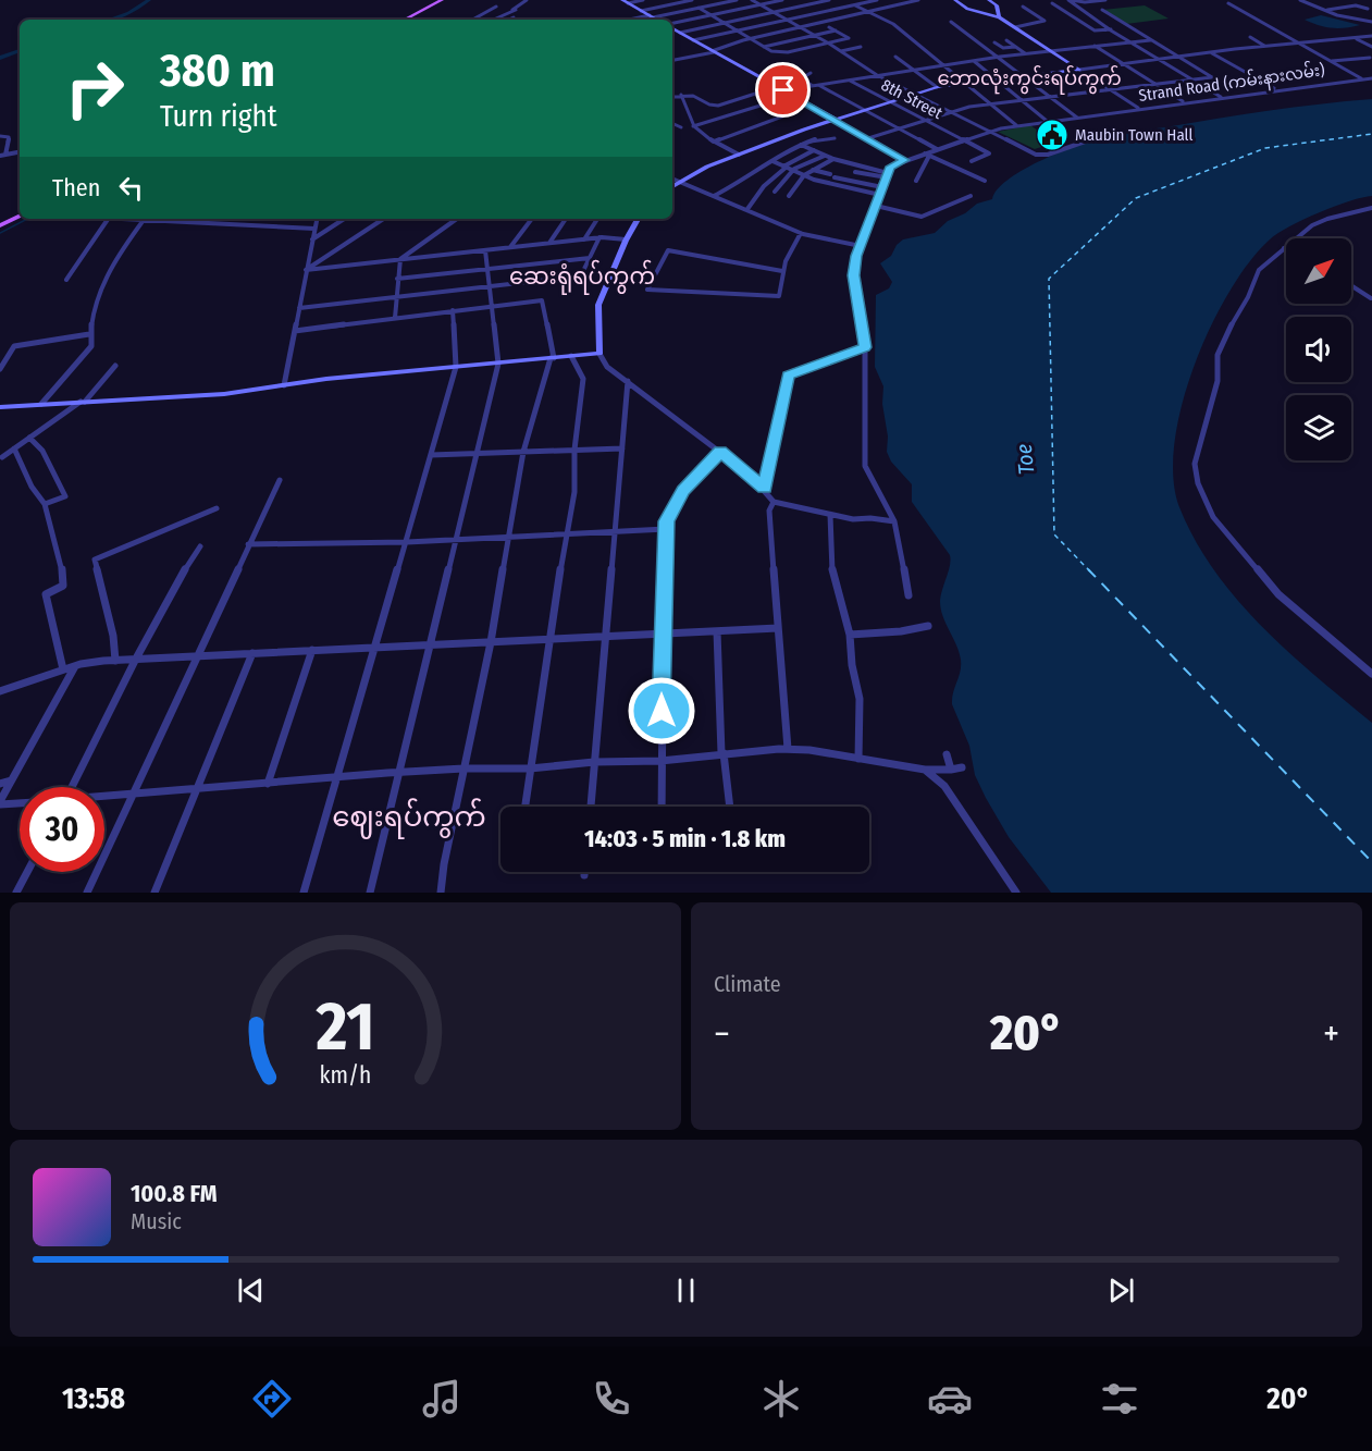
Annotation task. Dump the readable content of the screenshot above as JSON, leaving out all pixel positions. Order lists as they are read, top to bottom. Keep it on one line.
{"streets":{"street":["Strand Road (ကမ်းနားလမ်း)","8th Street"]},"crossings":[["Strand Road (ကမ်းနားလမ်း)","8th Street"]],"districts":["ဘောလုံးကွင်းရပ်ကွက်","ဆေးရုံရပ်ကွက်","ဈေးရပ်ကွက်"],"water":["Toe"],"places":{"public building":["Maubin Town Hall"]},"north":"top right","page":{"turn":["380 m","Turn right"],"then":"Then","limit":"30","trip":"14:03 · 5 min · 1.8 km","tile":"Climate","heat":["−","20°","+"],"song":["100.8 FM","Music"],"tabs":["13:58","20°"],"gauge":["21","km/h"]}}
